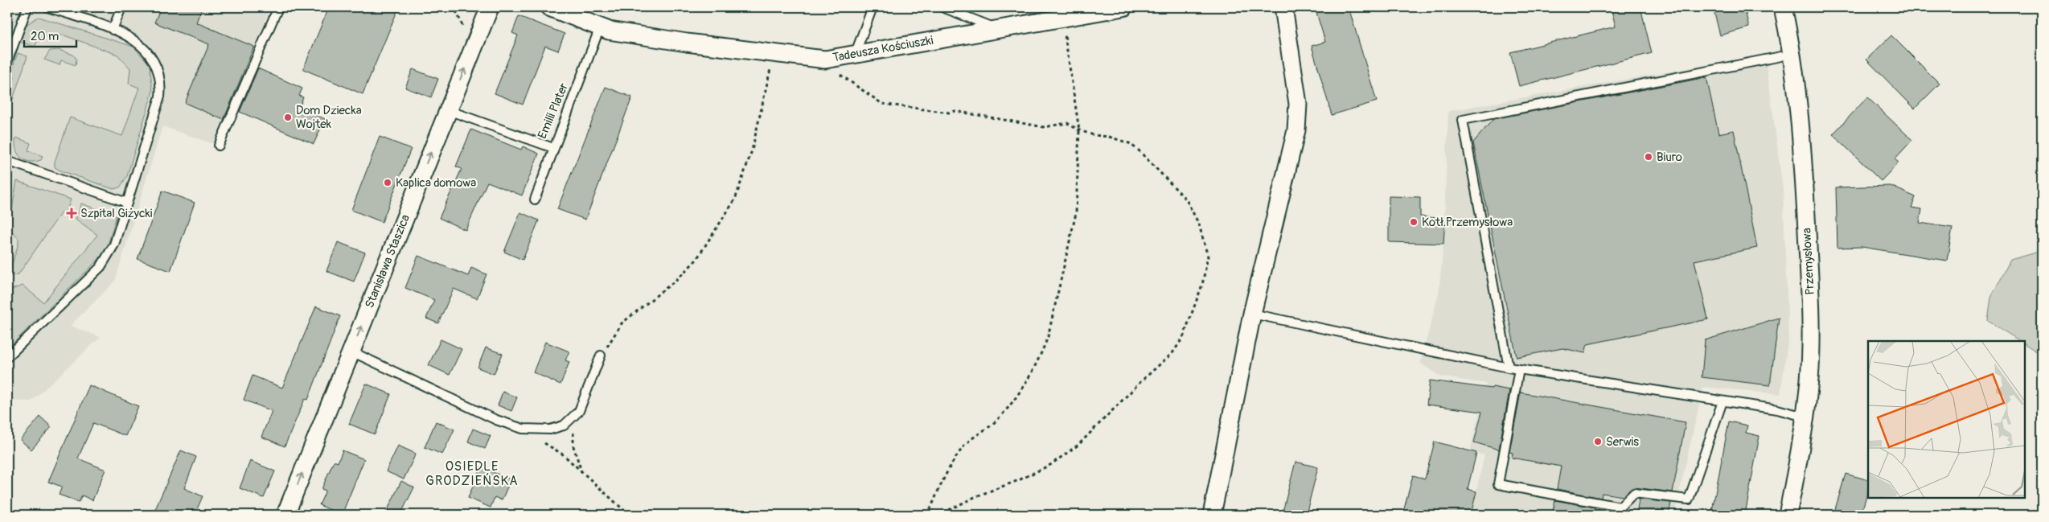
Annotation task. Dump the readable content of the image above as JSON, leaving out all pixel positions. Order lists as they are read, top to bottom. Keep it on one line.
{"streets":{"street":["Tadeusza Kościuszki","Stanisława Staszica","Przemysłowa"],"lane":["Emilii Plater"]},"crossings":[["Tadeusza Kościuszki","Emilii Plater"],["Emilii Plater","Stanisława Staszica"]],"one_way":["Stanisława Staszica"],"districts":["OSIEDLE GRODZIEŃSKA"],"places":{"other":["Dom Dziecka Wojtek","Biuro","Kaplica domowa","Kotł.Przemysłowa","Serwis"],"health":["Szpital Giżycki"]},"scale_bar":"20 m"}
